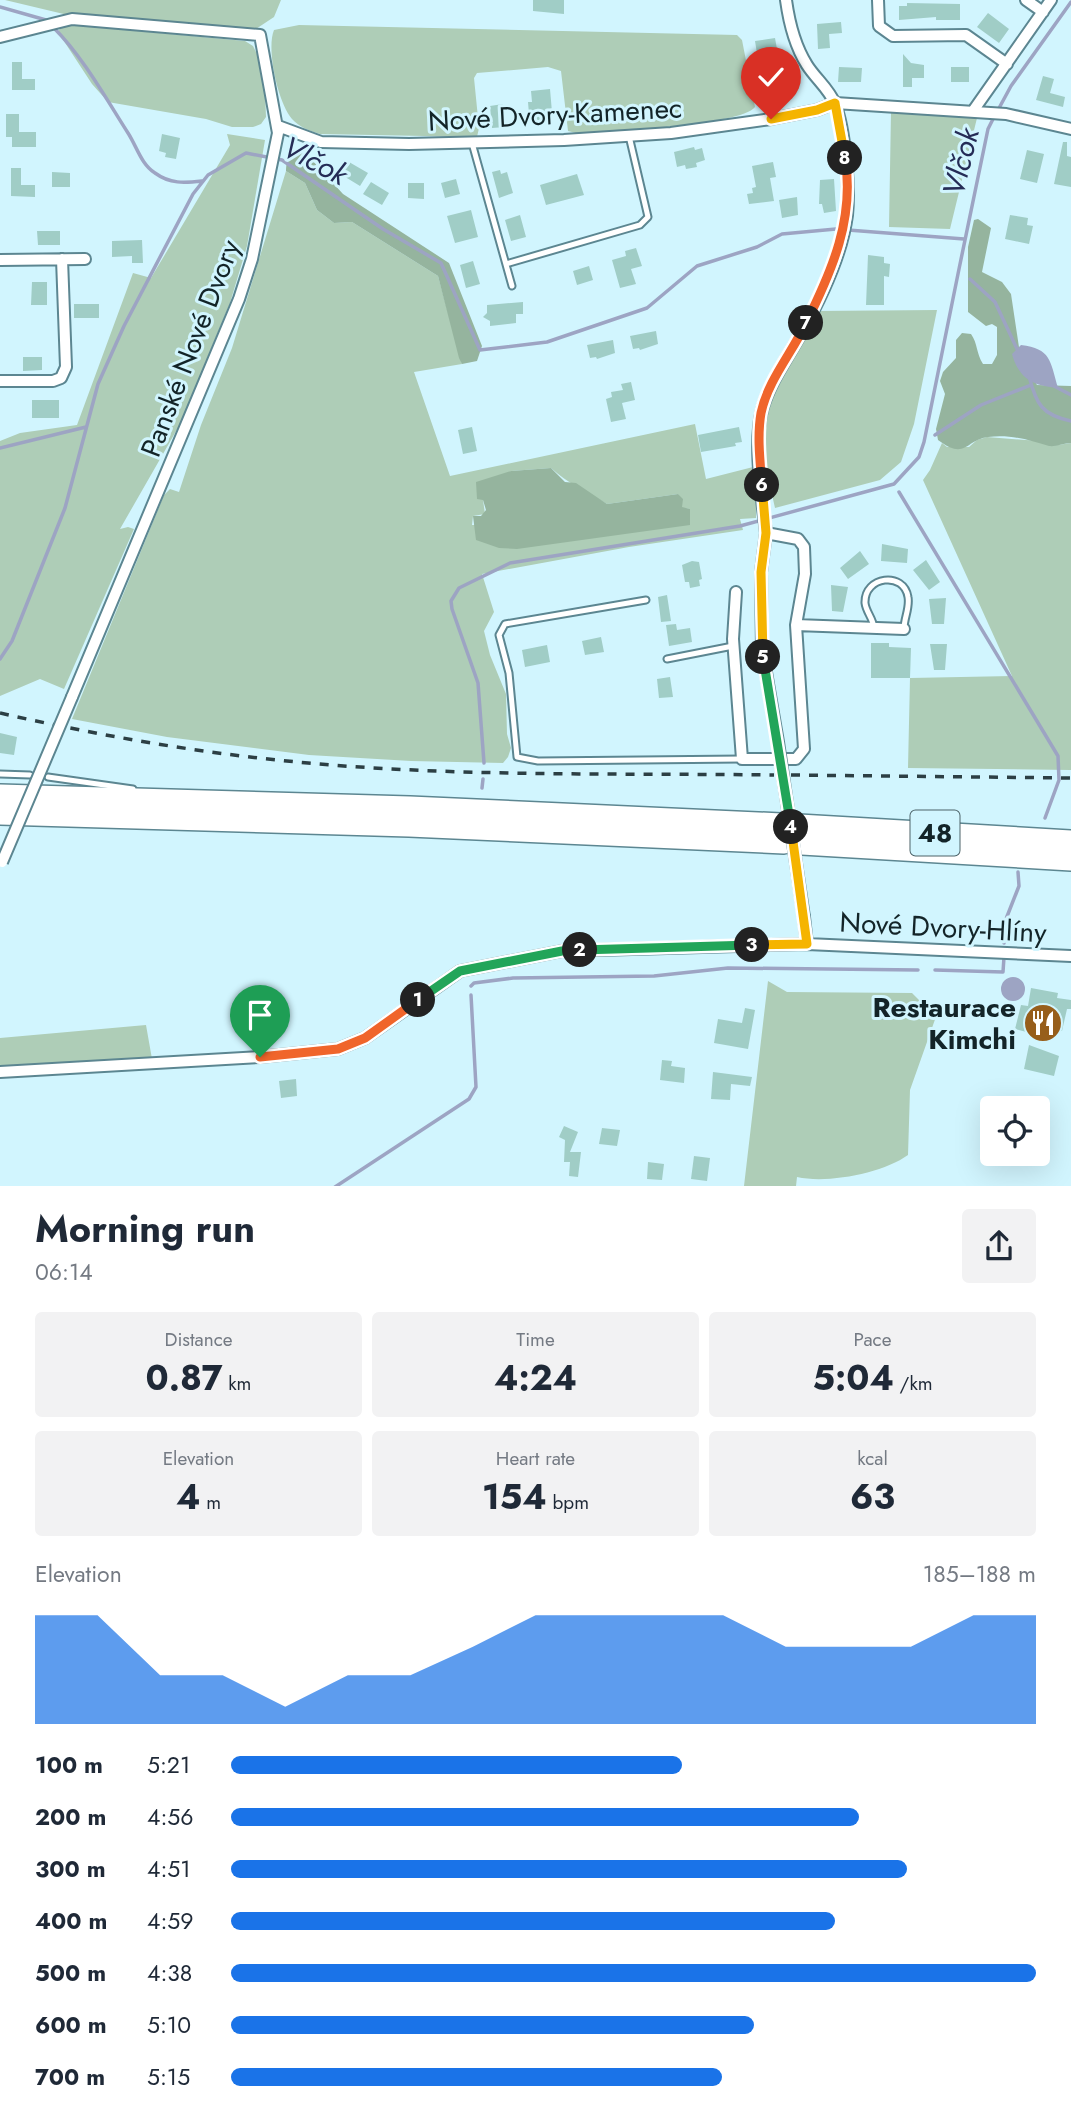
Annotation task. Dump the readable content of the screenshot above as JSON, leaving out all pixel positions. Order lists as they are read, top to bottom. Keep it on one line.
{"streets":{"highway":["48"],"street":["Nové Dvory-Kamenec","Panské Nové Dvory","Nové Dvory-Hlíny"]},"crossings":[["Nové Dvory-Kamenec","Panské Nové Dvory"]],"water":["Vlčok"],"places":{"restaurant":["Restaurace Kimchi"]},"page":{"pins":["8","7","6","5","4","3","2","1"],"heading":["Morning run","06:14"],"stats":[["Distance","0.87 km"],["Time","4:24"],["Pace","5:04 /km"],["Elevation","4 m"],["Heart rate","154 bpm"],["kcal","63"]],"chart":["Elevation","185–188 m"],"list":[{"name":"100 m","note":"5:21"},{"name":"200 m","note":"4:56"},{"name":"300 m","note":"4:51"},{"name":"400 m","note":"4:59"},{"name":"500 m","note":"4:38"},{"name":"600 m","note":"5:10"},{"name":"700 m","note":"5:15"}]}}
